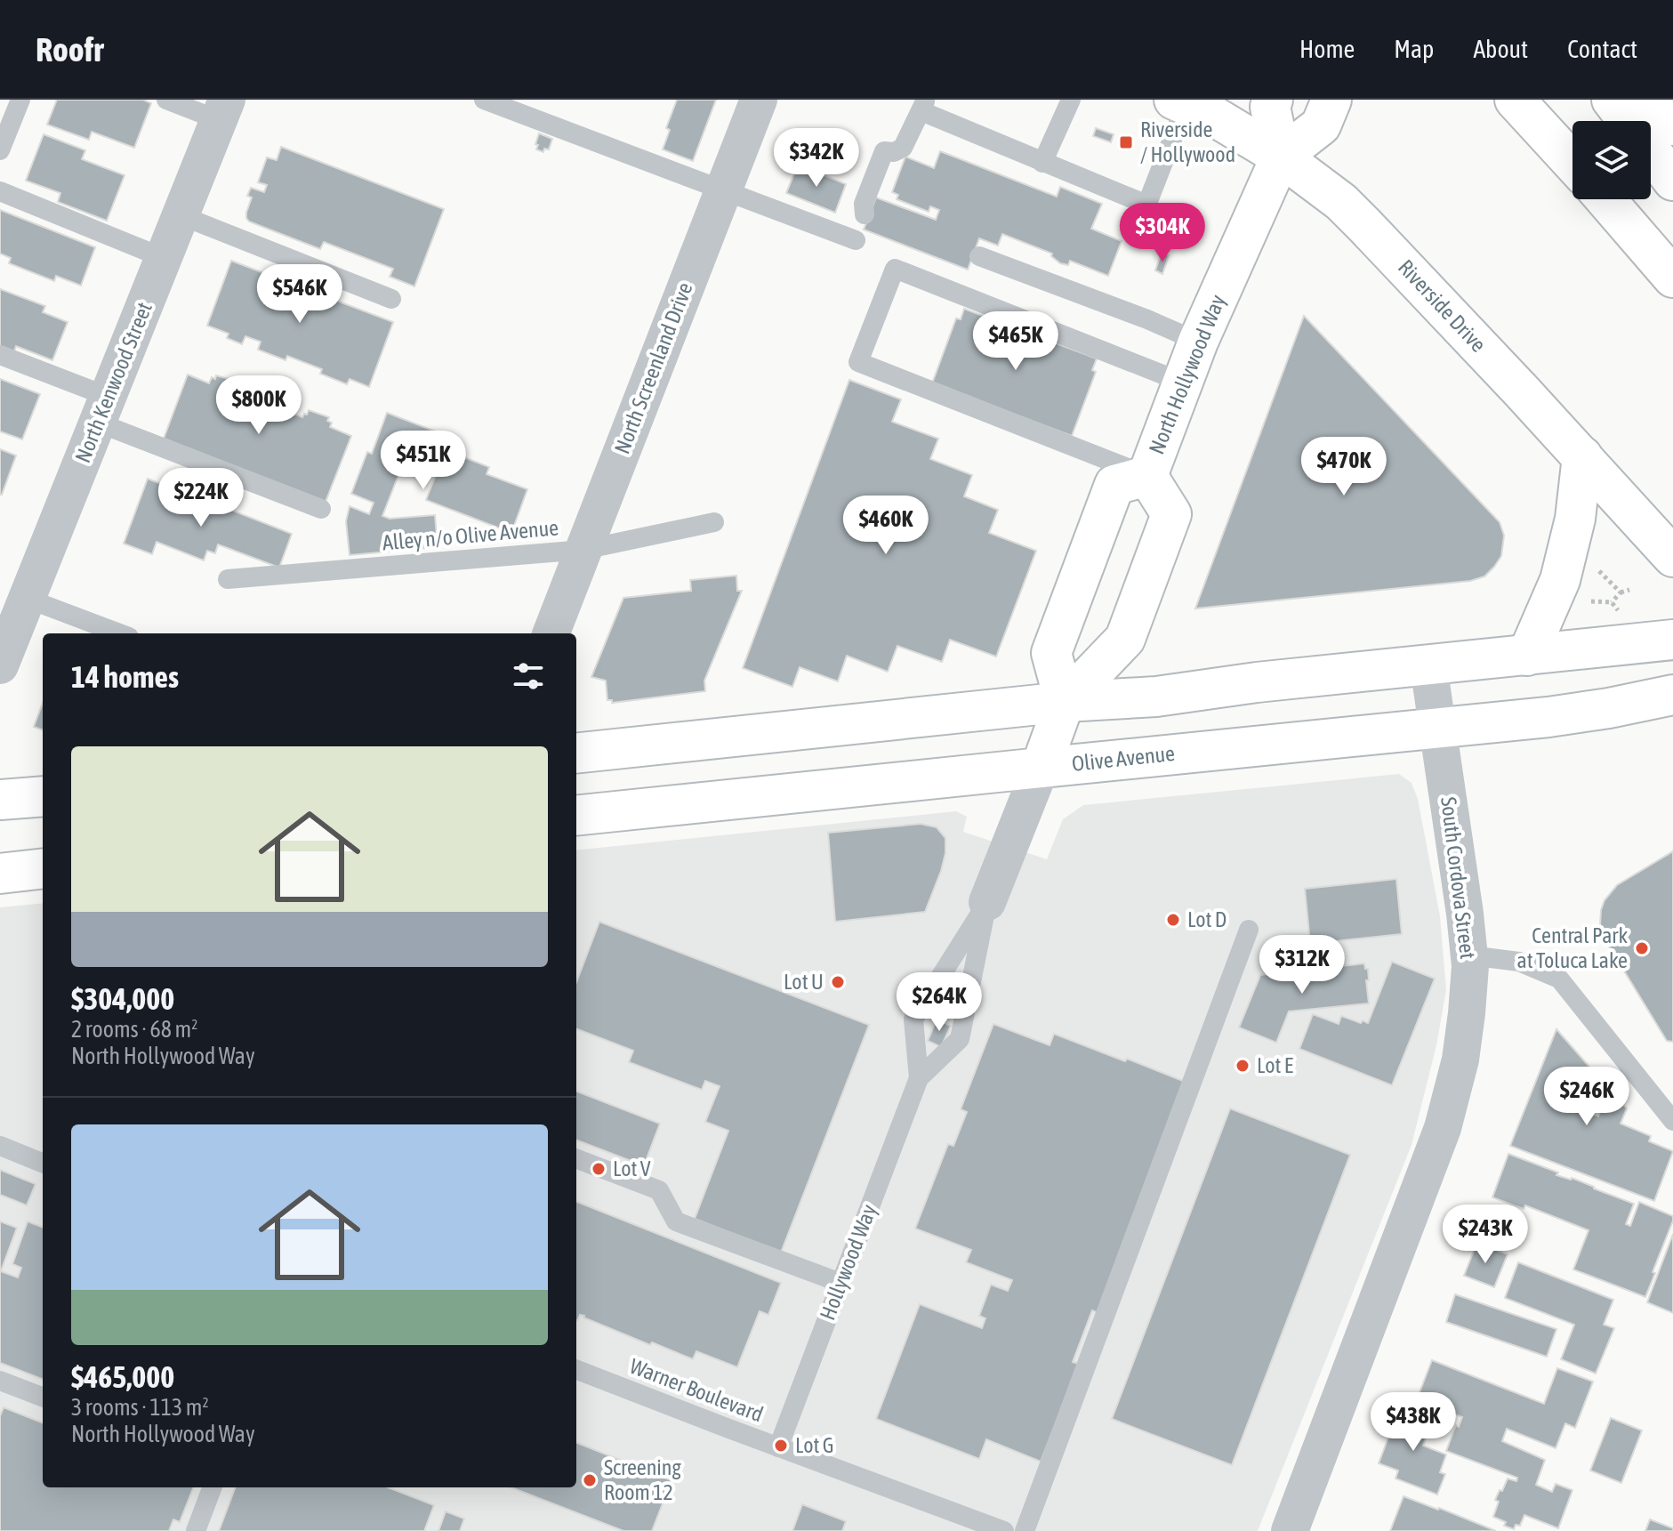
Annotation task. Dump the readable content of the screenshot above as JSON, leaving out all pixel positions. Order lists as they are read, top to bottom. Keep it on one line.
{"streets":{"main road":["Riverside Drive","North Hollywood Way","Olive Avenue"],"street":["North Screenland Drive","North Kenwood Street","South Cordova Street","Hollywood Way"],"lane":["Alley n/o Olive Avenue","Warner Boulevard"]},"crossings":[["Riverside Drive","North Hollywood Way"],["North Screenland Drive","Alley n/o Olive Avenue"],["Olive Avenue","South Cordova Street"],["Olive Avenue","Hollywood Way"],["Hollywood Way","Warner Boulevard"]],"places":{"transit":["Riverside / Hollywood"],"other":["Lot D","Central Park at Toluca Lake","Lot U","Lot E","Lot V","Lot G","Screening Room 12"]},"page":{"header":"Roofr","nav":["Home","Map","About","Contact"],"price":["$342K","$304K","$546K","$465K","$800K","$451K","$470K","$224K","$460K","$312K","$264K","$246K","$243K","$438K"],"heading":"14 homes","list":[{"name":"$304,000","note":"2 rooms · 68 m² · North Hollywood Way"},{"name":"$465,000","note":"3 rooms · 113 m² · North Hollywood Way"}]}}
